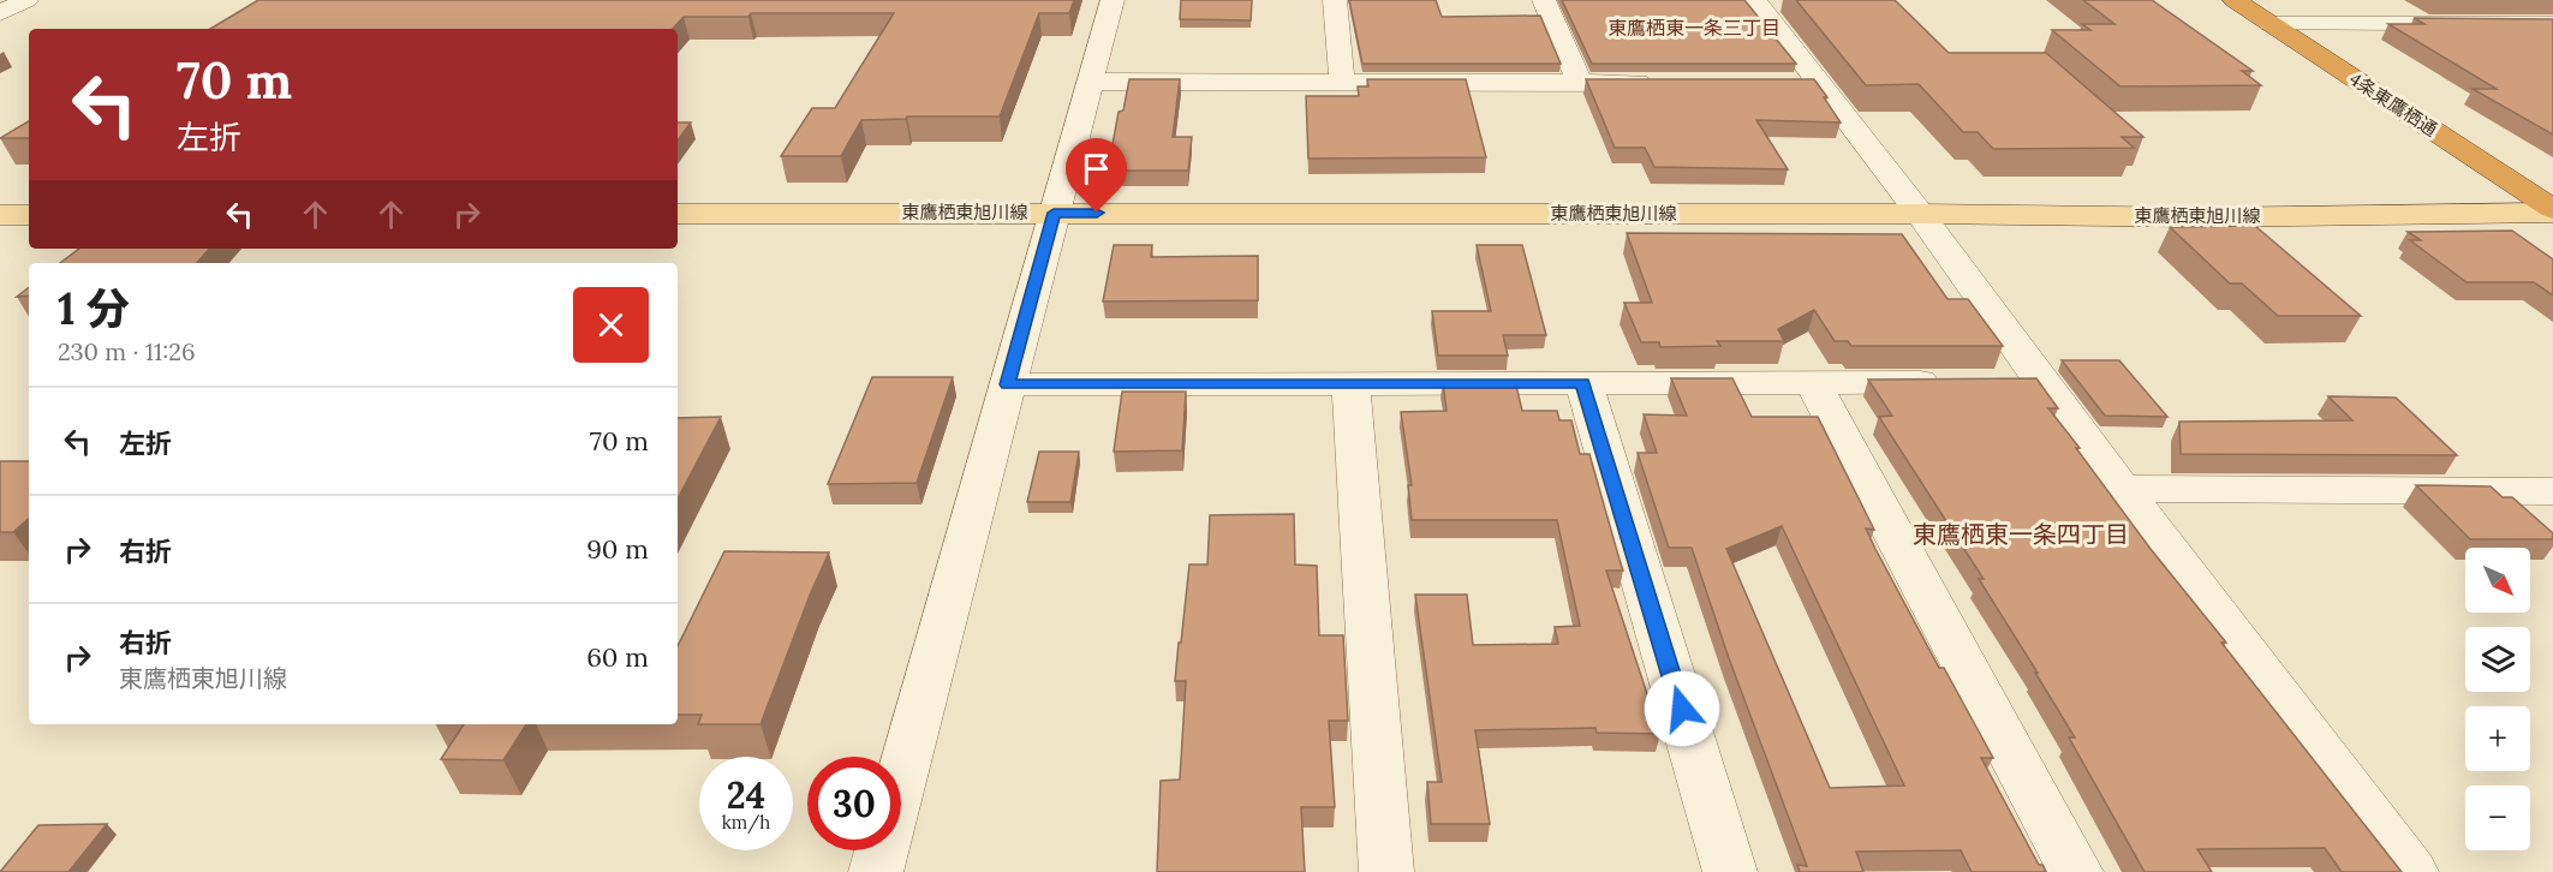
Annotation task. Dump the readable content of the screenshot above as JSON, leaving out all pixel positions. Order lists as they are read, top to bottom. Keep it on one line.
{"streets":{"highway":["4条東鷹栖通"],"main road":["東鷹栖東旭川線"]},"crossings":[["4条東鷹栖通","東鷹栖東旭川線"]],"districts":["東鷹栖東一条三丁目","東鷹栖東一条四丁目"],"north":"bottom right","page":{"turn":["70 m","左折"],"heading":["1 分","230 m · 11:26"],"list":[{"name":"左折","value":"70 m"},{"name":"右折","value":"90 m"},{"name":"右折","note":"東鷹栖東旭川線","value":"60 m"}],"map_buttons":["+","−"],"speed":"24 km/h","limit":"30"}}
